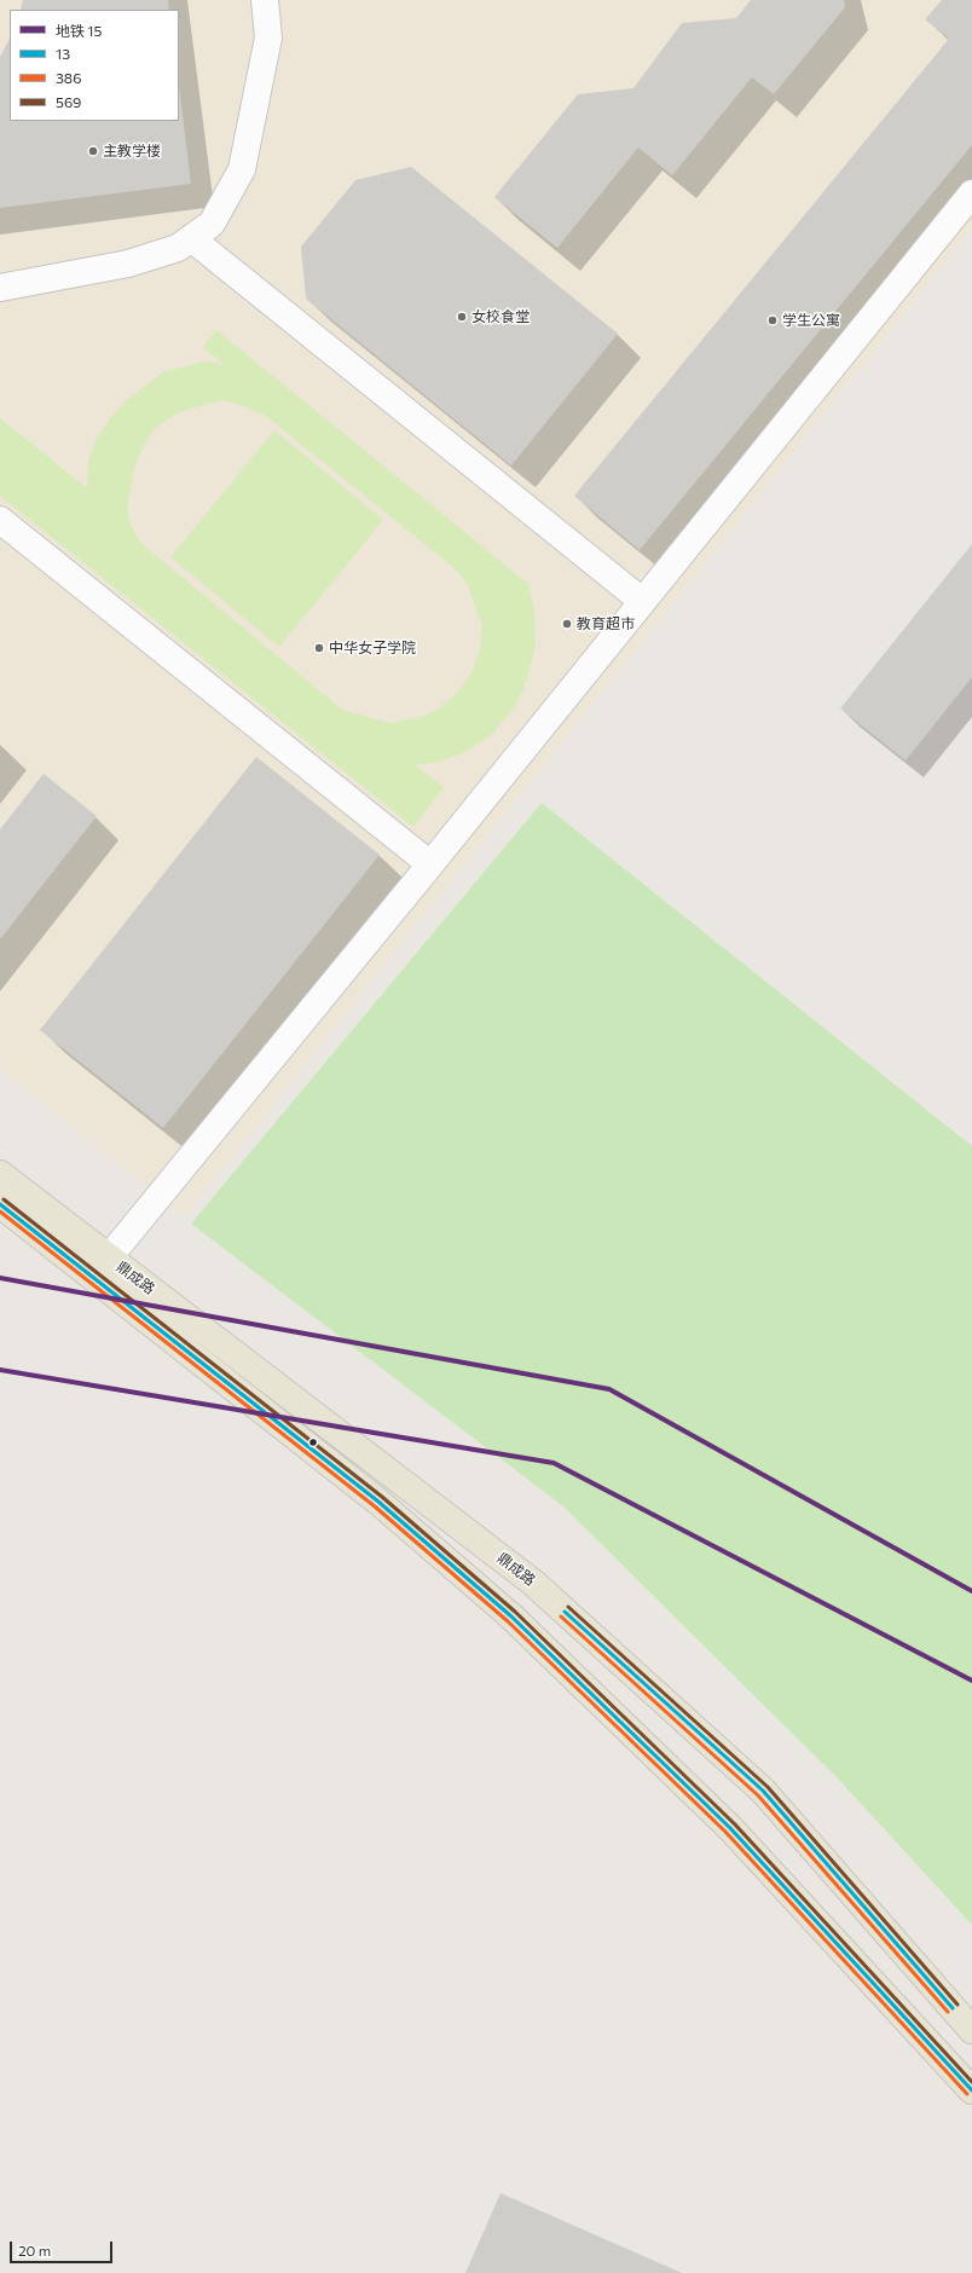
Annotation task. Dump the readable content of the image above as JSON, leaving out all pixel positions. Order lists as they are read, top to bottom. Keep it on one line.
{"streets":{"main road":["鼎成路"]},"places":["主教学楼","女校食堂","学生公寓","教育超市","中华女子学院"],"lines":["transit line 569","transit line 13","transit line 386","metro line 15"],"legend":["地铁 15","13","386","569"],"scale_bar":"20 m"}
